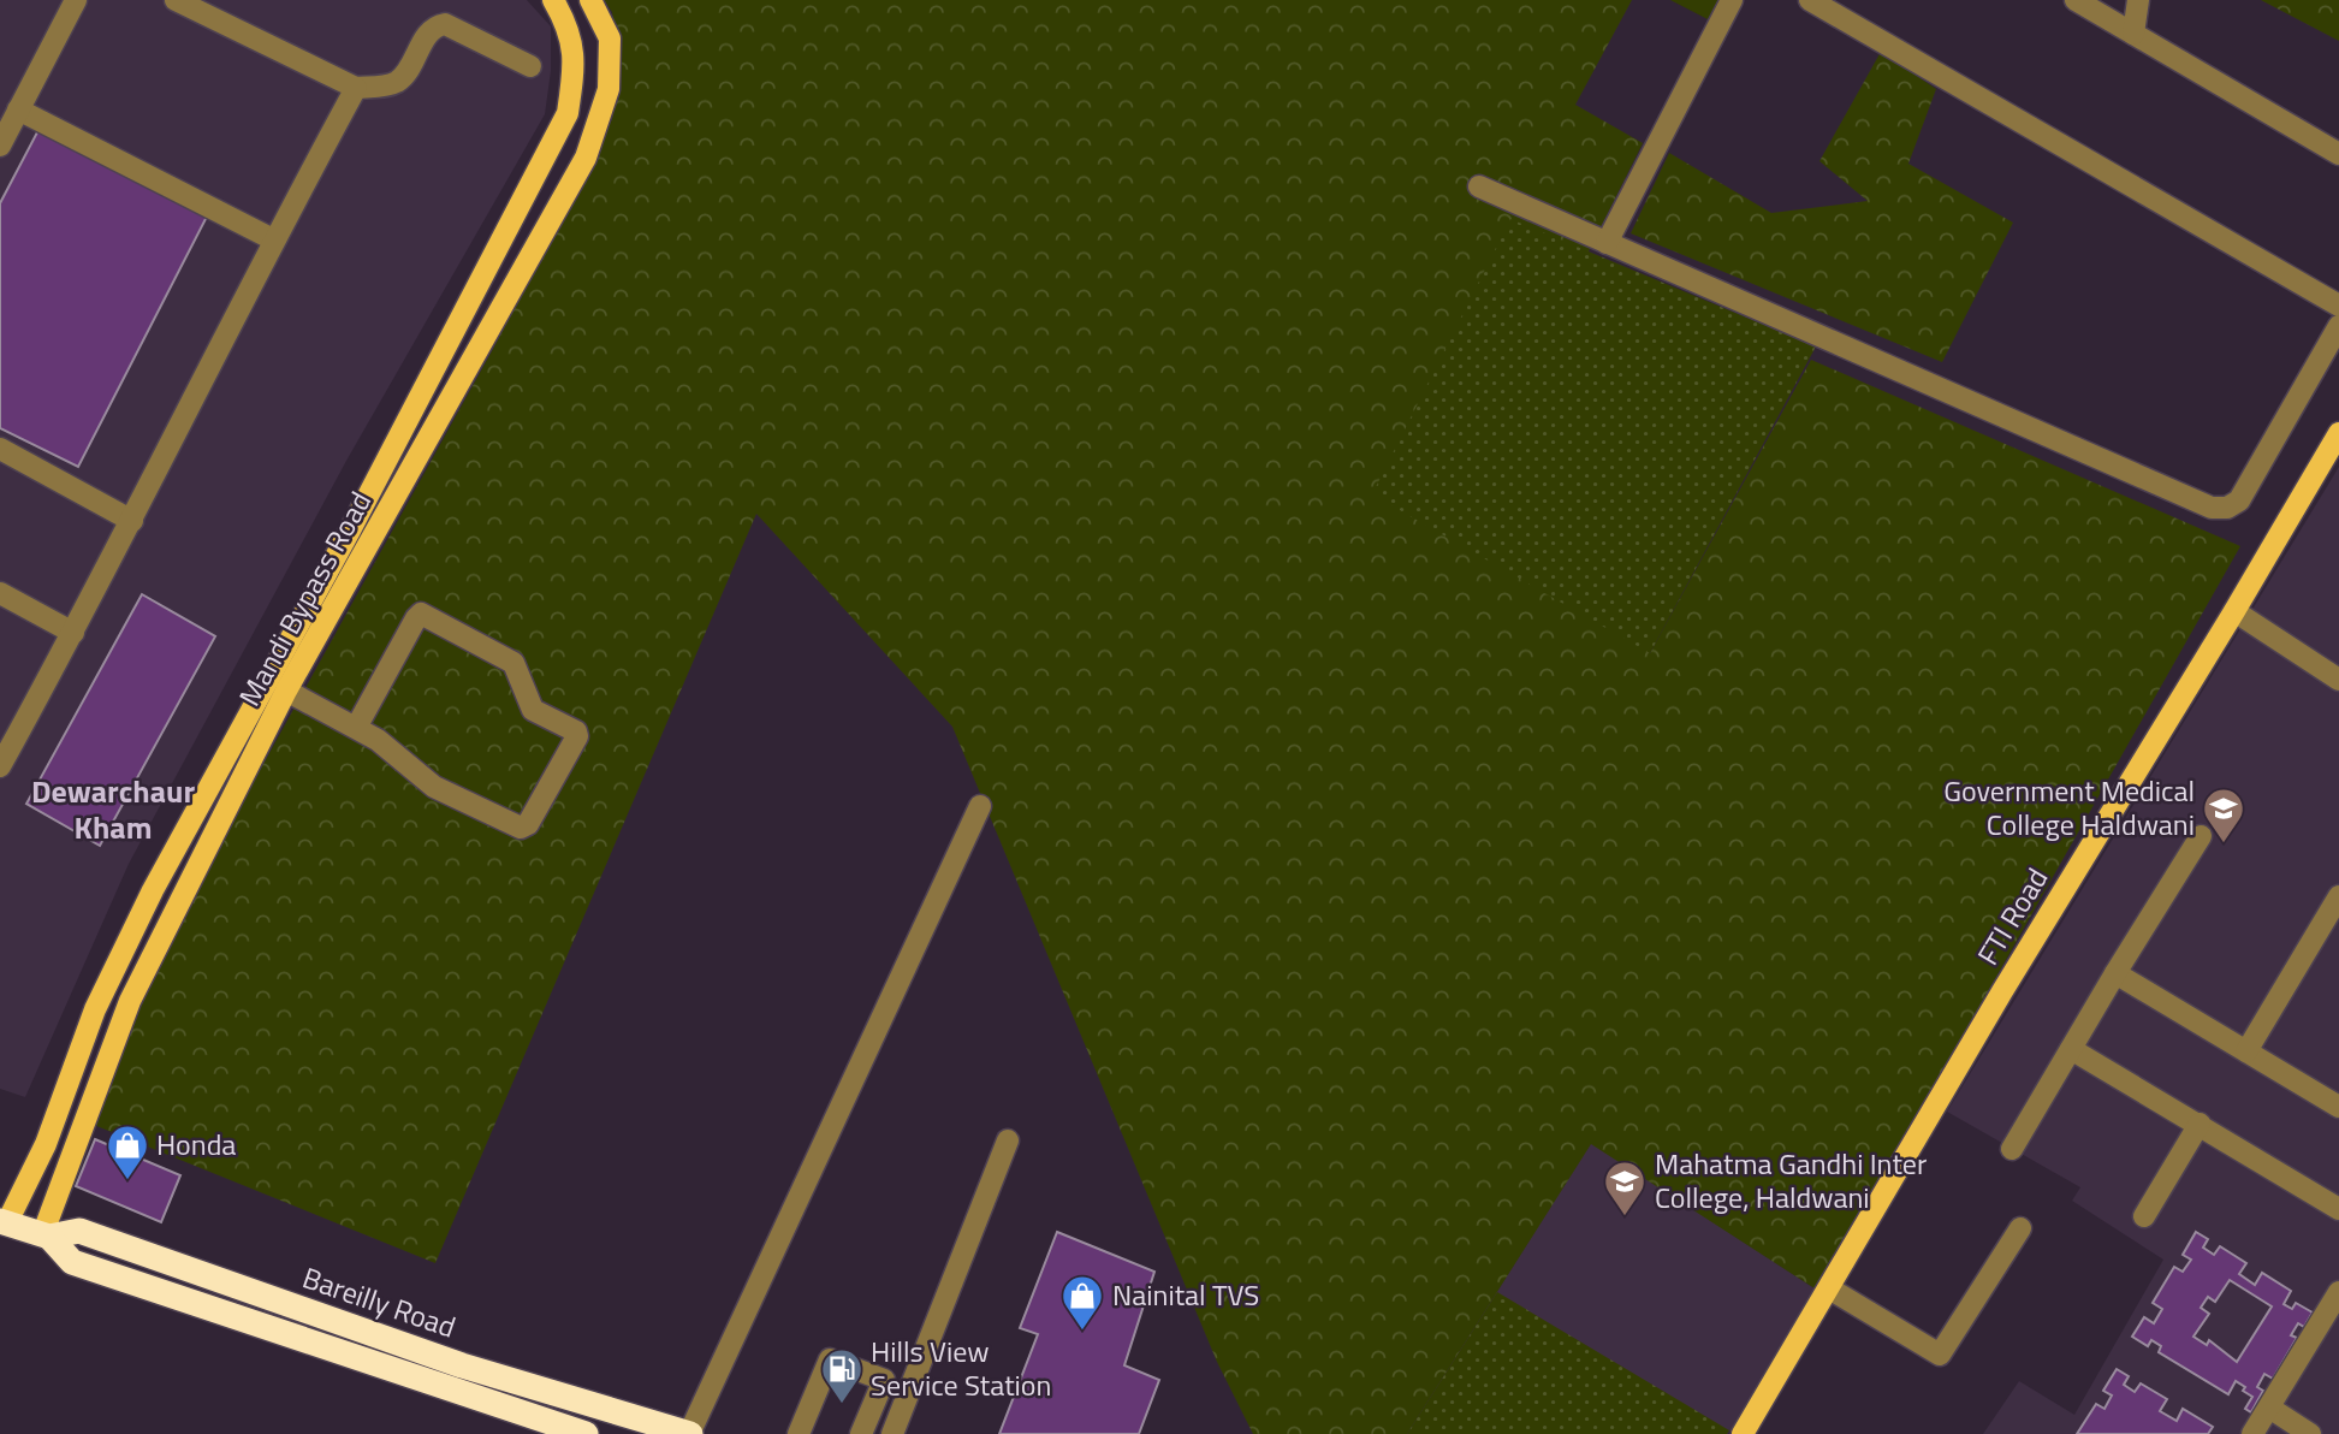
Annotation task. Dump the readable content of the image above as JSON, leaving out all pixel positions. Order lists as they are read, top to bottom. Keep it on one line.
{"streets":{"highway":["Bareilly Road"],"main road":["Mandi Bypass Road","FTI Road"]},"crossings":[["Mandi Bypass Road","Bareilly Road"]],"districts":["Dewarchaur Kham"],"places":{"school or university":["Government Medical College Haldwani","Mahatma Gandhi Inter College, Haldwani"],"shop":["Honda","Nainital TVS"],"fuel station":["Hills View Service Station"]}}
